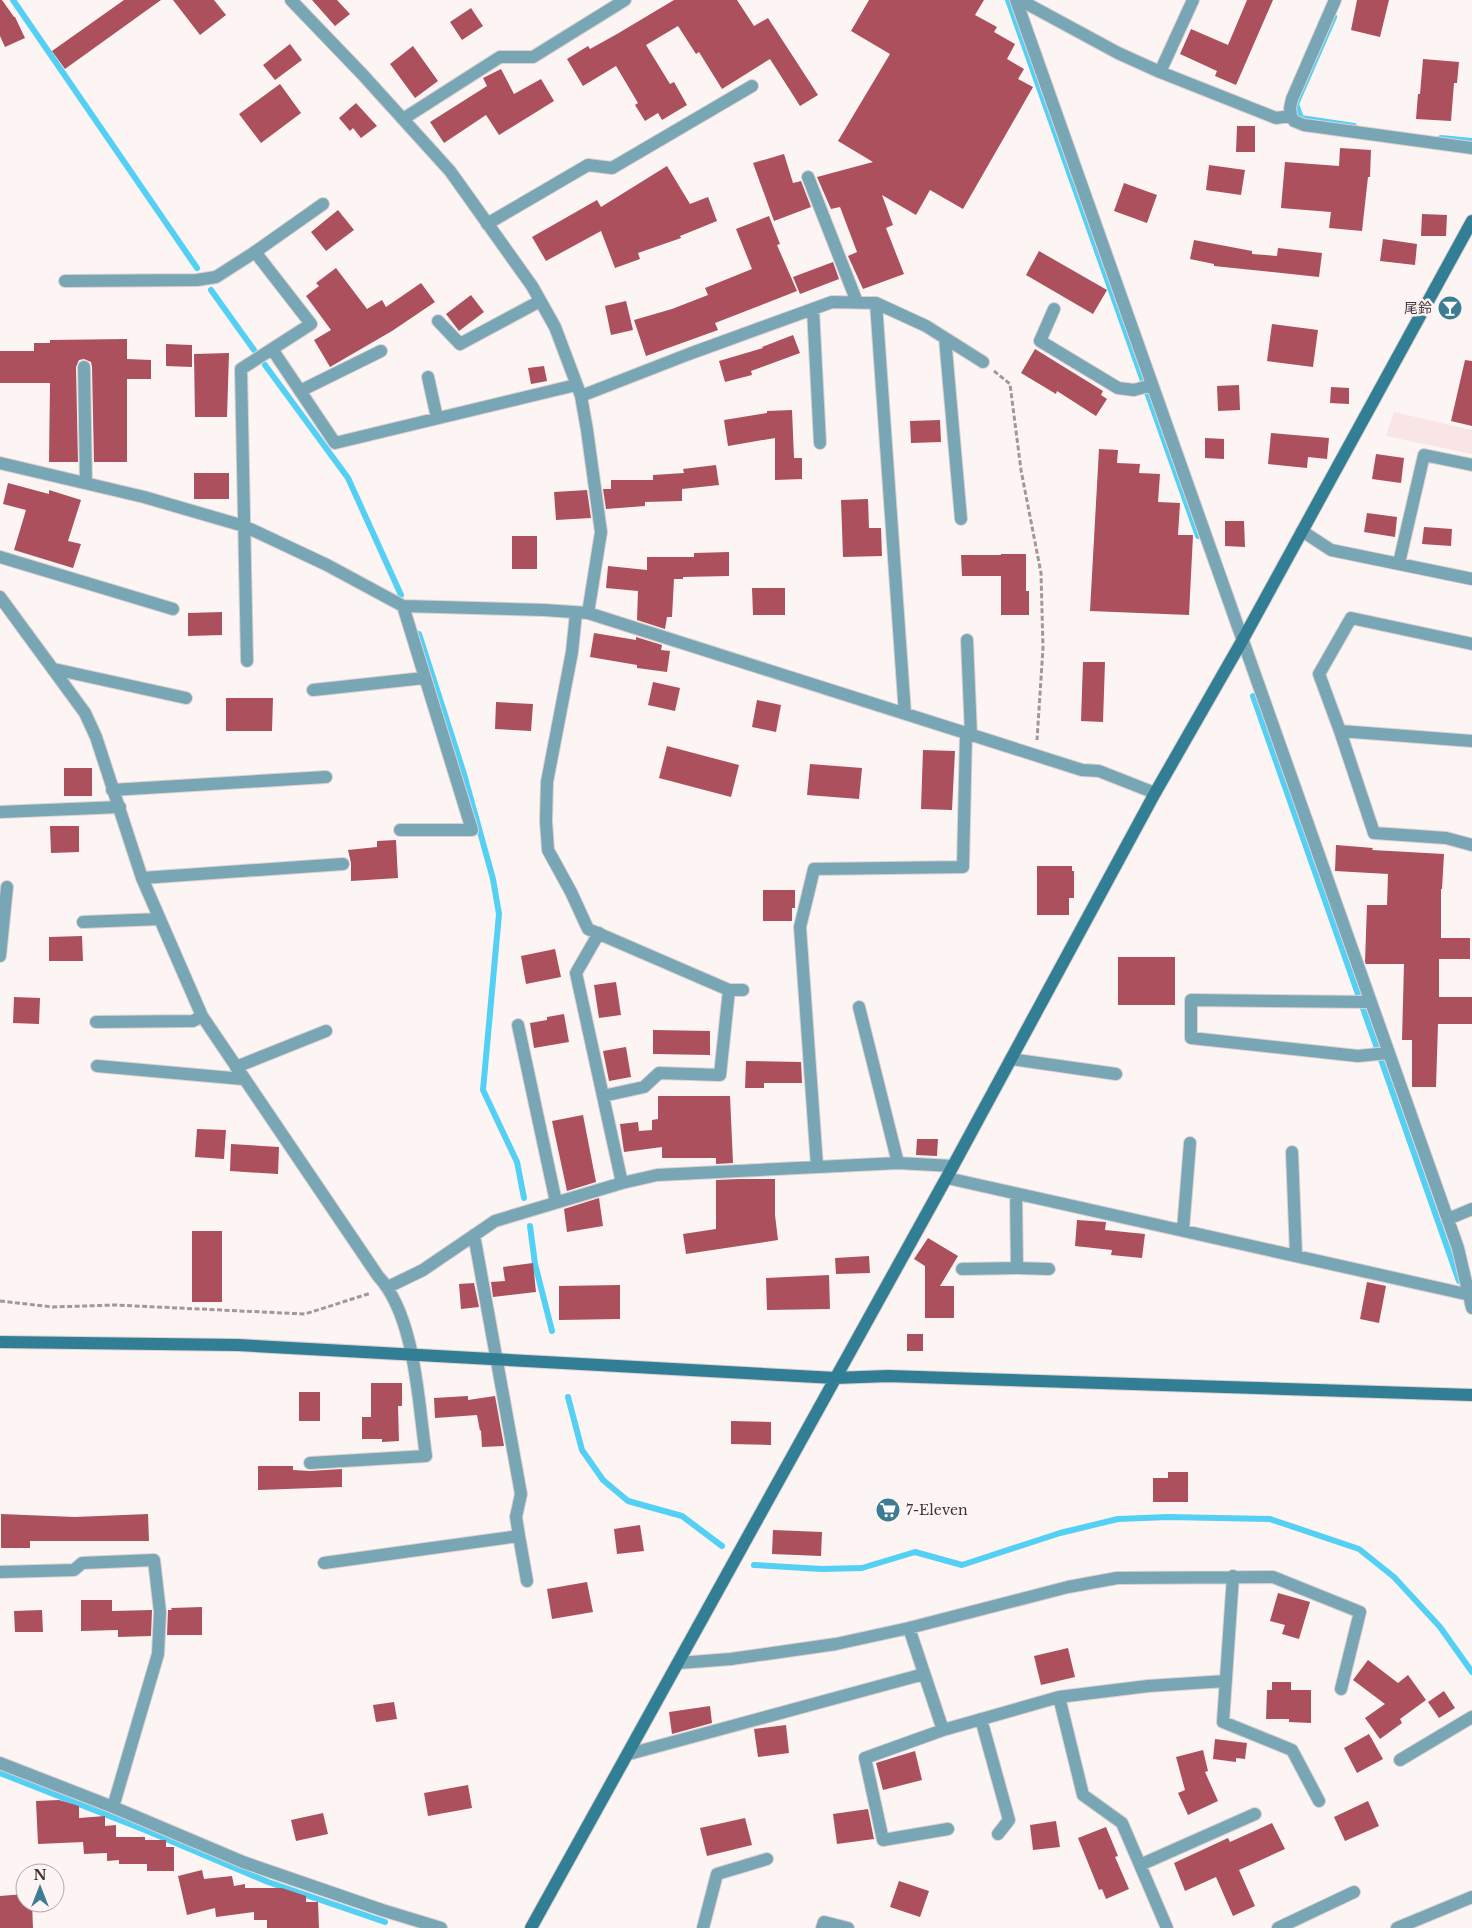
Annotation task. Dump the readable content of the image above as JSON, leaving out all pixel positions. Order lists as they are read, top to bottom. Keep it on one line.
{"places":{"bar":["尾鈴"],"supermarket":["7-Eleven"]},"north":"top"}
